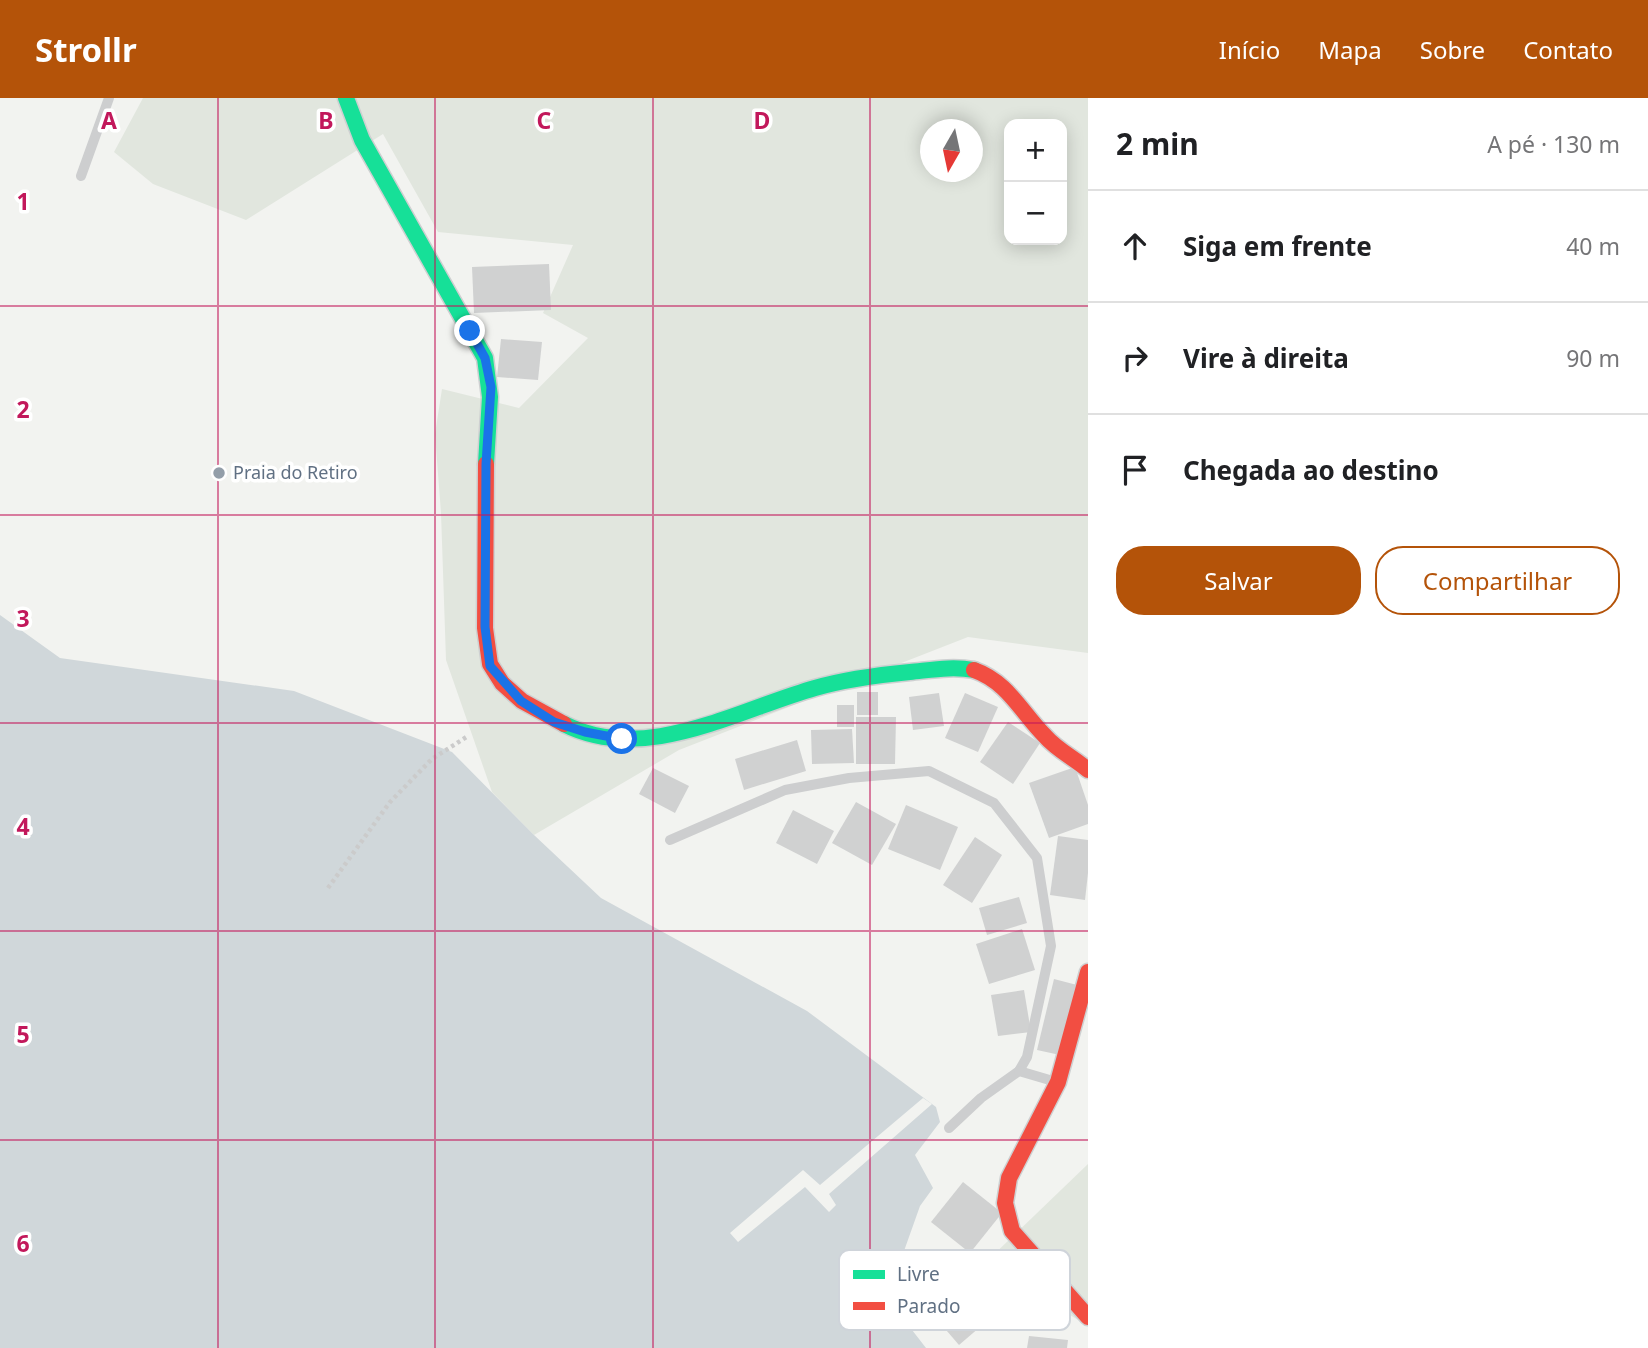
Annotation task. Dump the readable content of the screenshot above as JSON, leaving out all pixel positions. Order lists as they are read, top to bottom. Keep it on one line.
{"places":["Praia do Retiro"],"legend":["Livre","Parado"],"north":"bottom","page":{"header":"Strollr","nav":["Início","Mapa","Sobre","Contato"],"heading":["2 min","A pé · 130 m"],"map_buttons":["+","−"],"list":[["Siga em frente","40 m"],["Vire à direita","90 m"],"Chegada ao destino"],"buttons":["Salvar","Compartilhar"]},"grid":{"columns":["A","B","C","D"],"rows":["1","2","3","4","5","6"]}}
